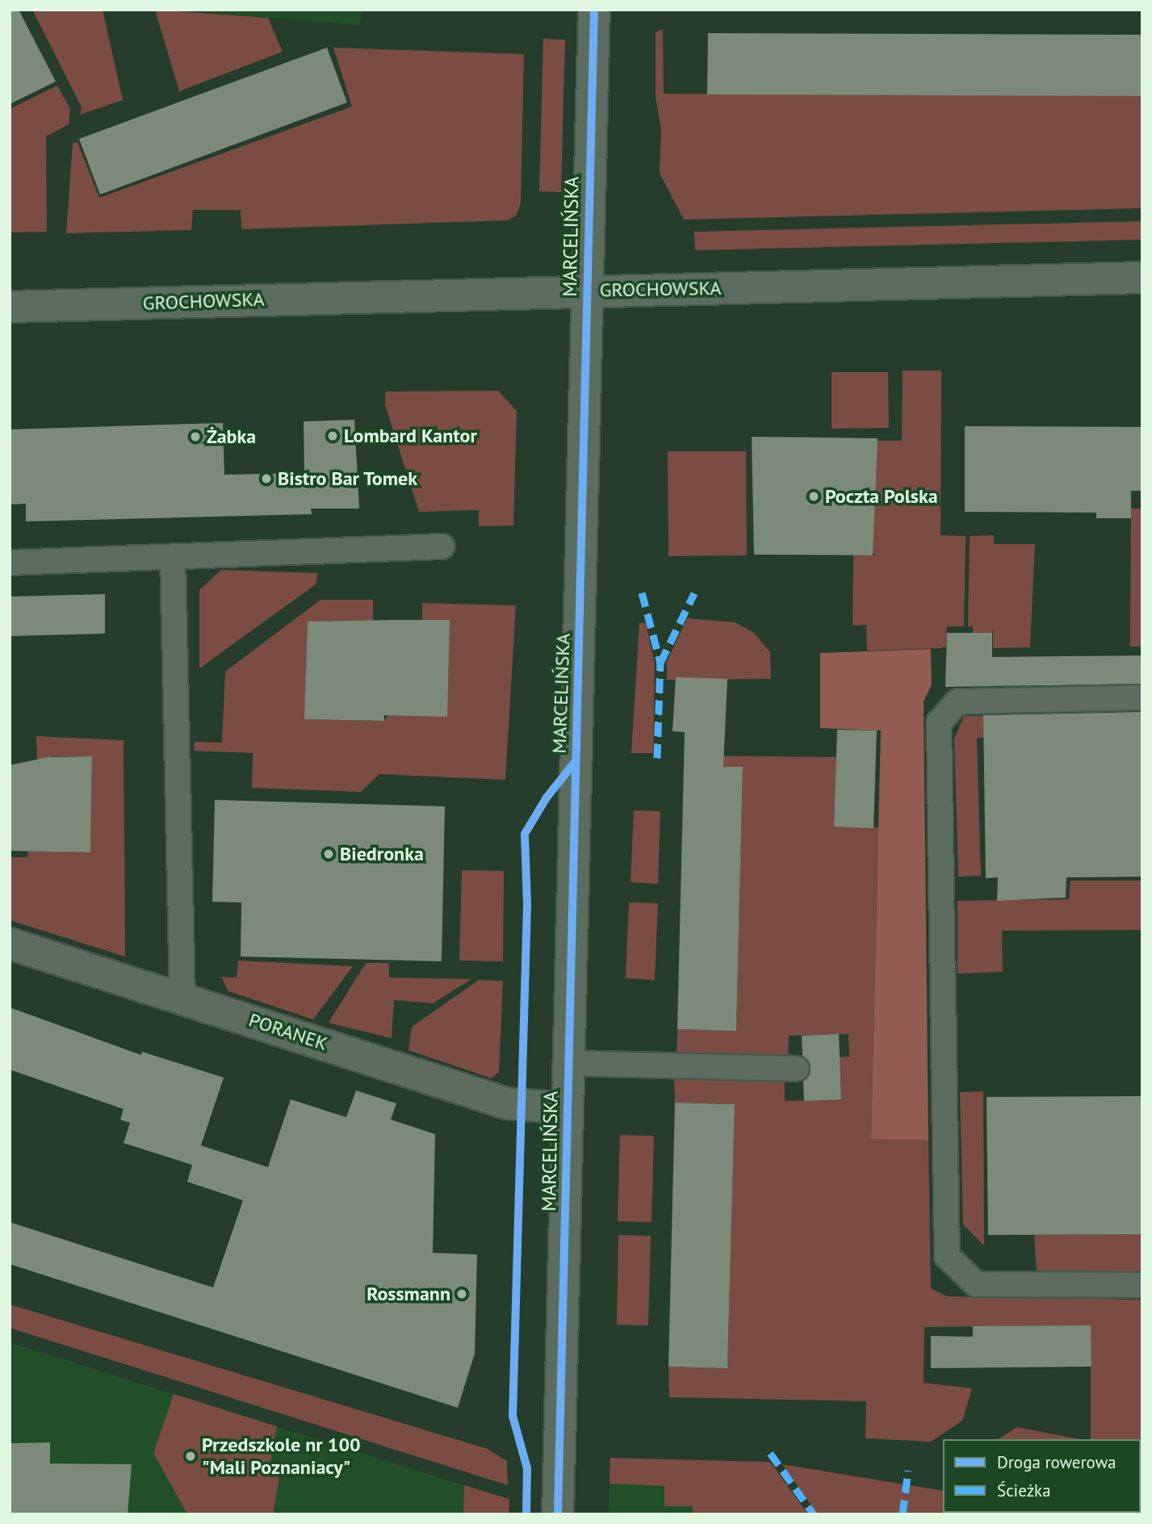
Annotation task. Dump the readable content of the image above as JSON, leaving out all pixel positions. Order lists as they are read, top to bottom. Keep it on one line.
{"streets":{"street":["MARCELIŃSKA","GROCHOWSKA","PORANEK"]},"crossings":[["MARCELIŃSKA","GROCHOWSKA"],["MARCELIŃSKA","PORANEK"]],"places":["Lombard Kantor","Żabka","Bistro Bar Tomek","Poczta Polska","Biedronka","Rossmann","Przedszkole nr 100 \"Mali Poznaniacy\""],"legend":["Droga rowerowa","Ścieżka"]}
